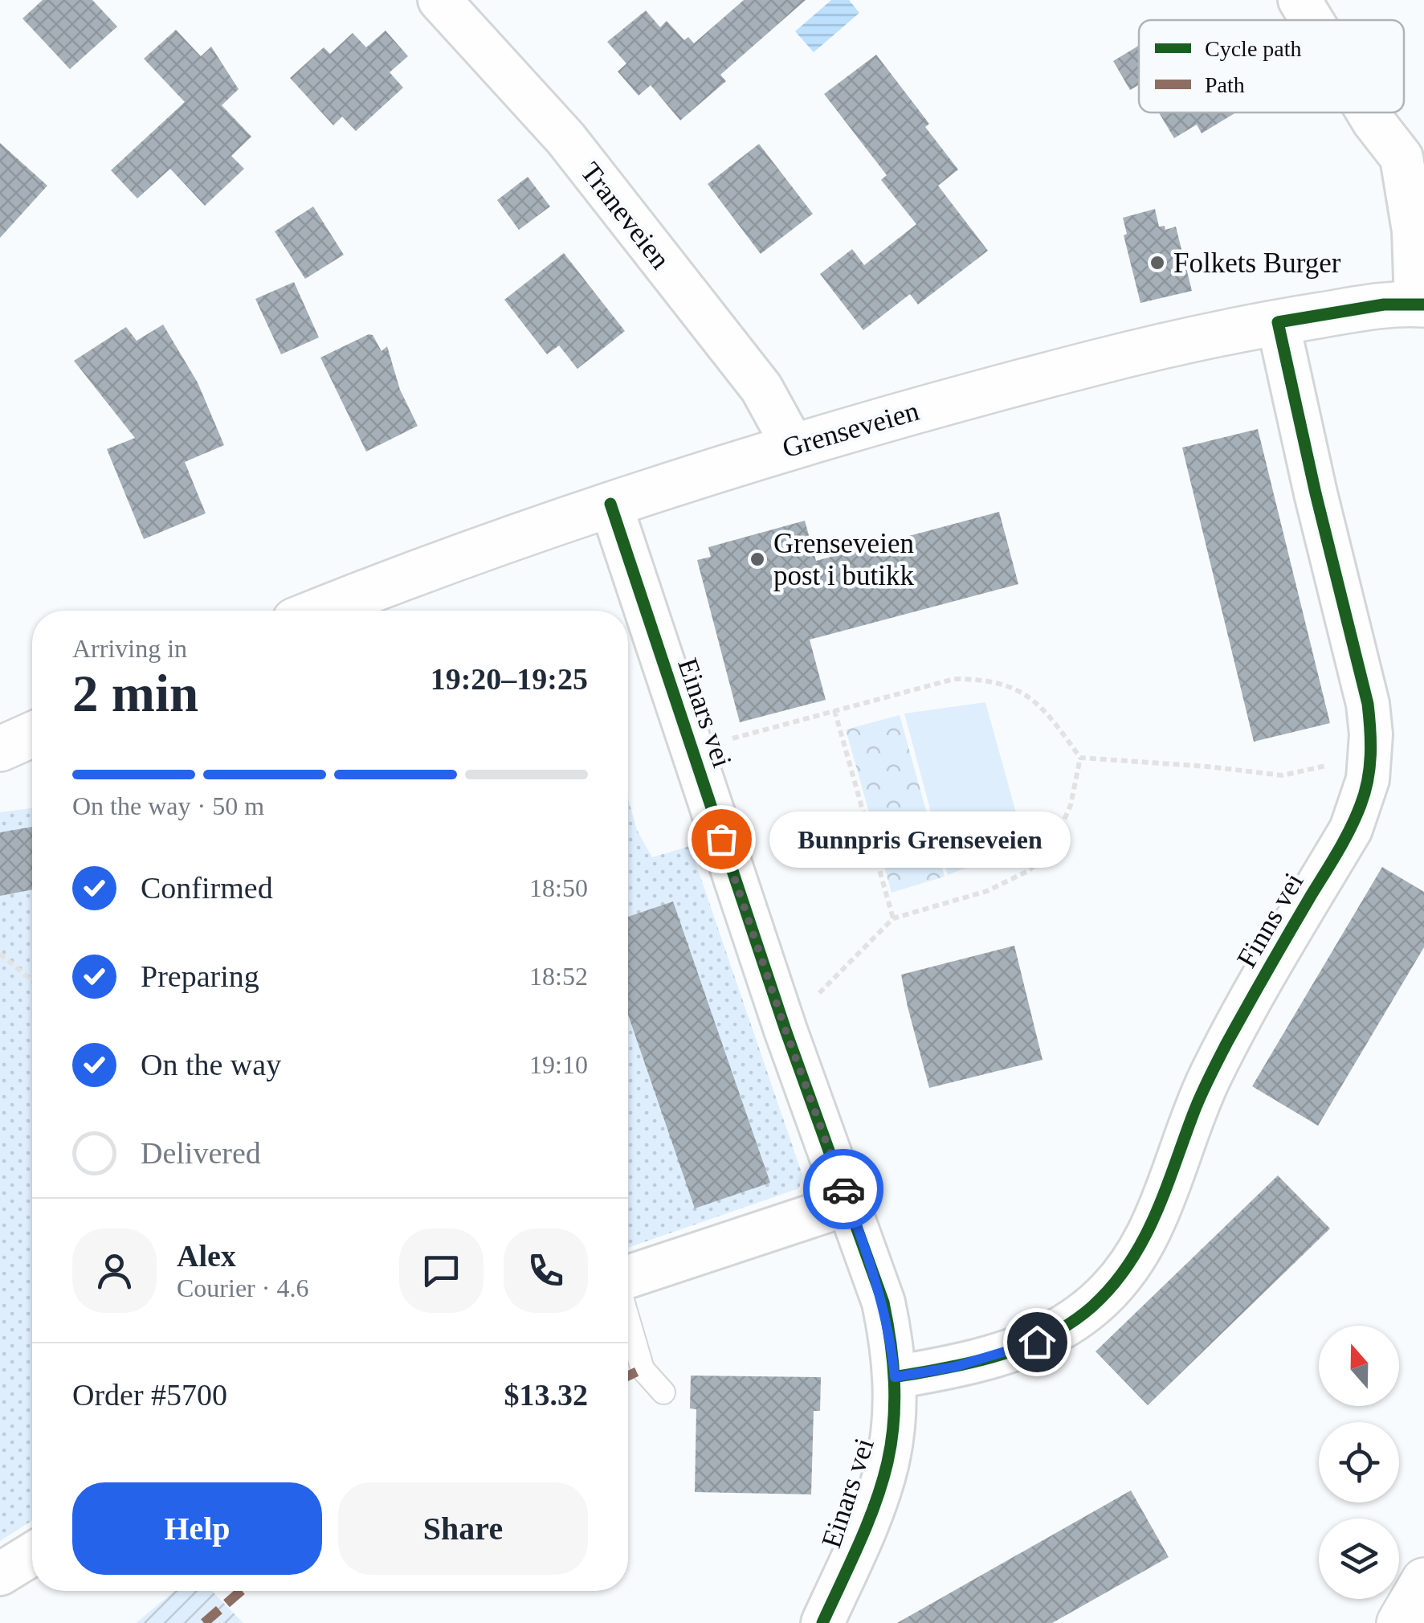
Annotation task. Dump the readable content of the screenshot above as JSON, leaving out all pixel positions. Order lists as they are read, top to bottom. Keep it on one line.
{"streets":{"main road":["Grenseveien"],"street":["Traneveien","Einars vei","Finns vei"]},"crossings":[["Traneveien","Grenseveien"],["Grenseveien","Einars vei"],["Grenseveien","Finns vei"],["Einars vei","Finns vei"]],"places":["Folkets Burger","Grenseveien post i butikk","Bunnpris Grenseveien"],"legend":["Cycle path","Path"],"north":"top","page":{"heading":["2 min","Arriving in","19:20–19:25"],"panel":["Alex","Courier · 4.6","Order #5700","$13.32"],"bar":"On the way · 50 m","bubble":"Bunnpris Grenseveien","list":[["Confirmed","18:50"],["Preparing","18:52"],["On the way","19:10"],"Delivered"],"buttons":["Help","Share"]}}
